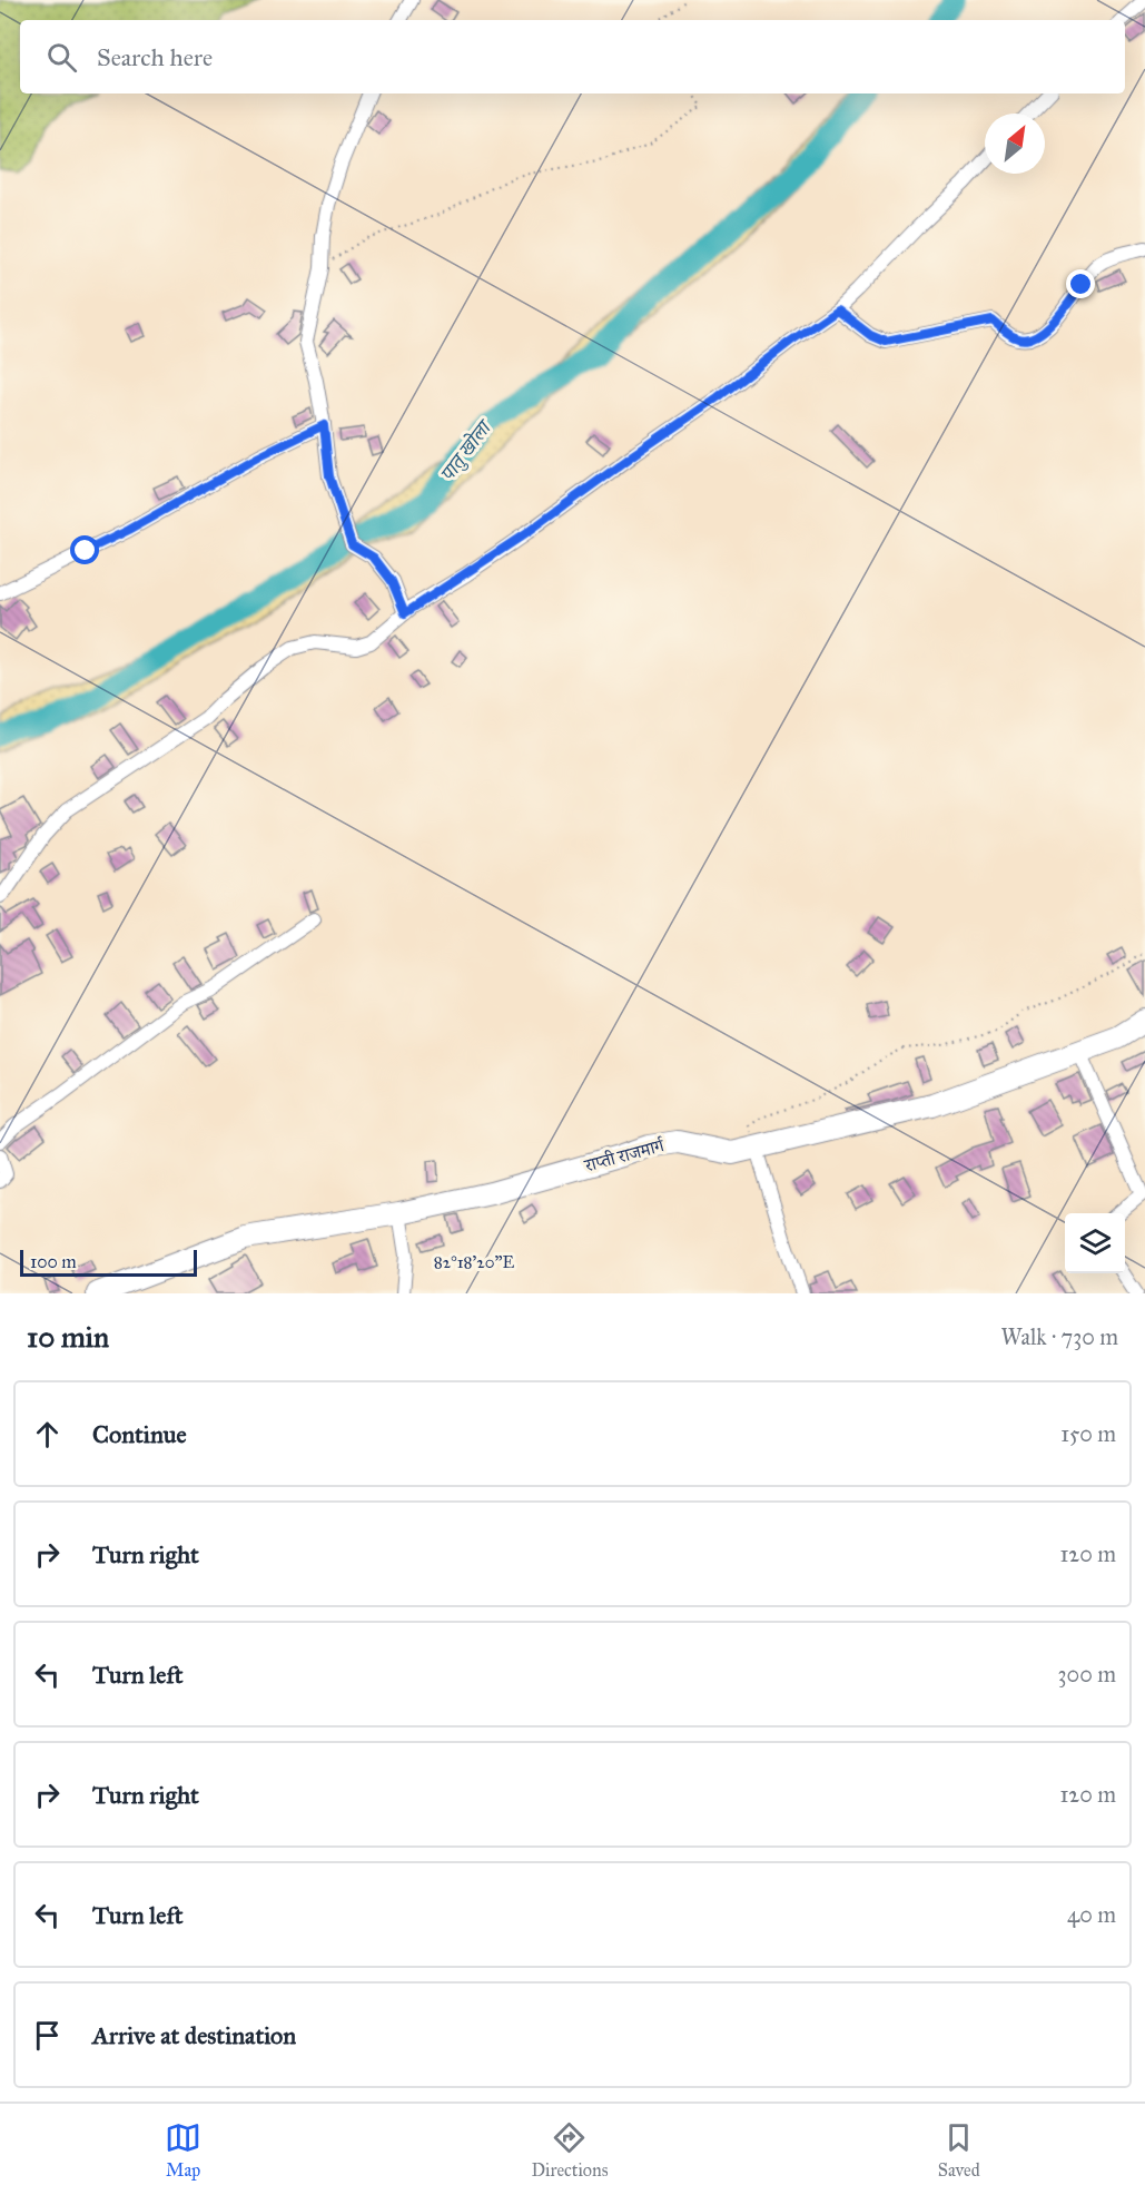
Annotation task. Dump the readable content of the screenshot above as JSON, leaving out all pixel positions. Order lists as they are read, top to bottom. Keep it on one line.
{"streets":{"main road":["राप्ती राजमार्ग"]},"water":["पातु खोला"],"scale_bar":"100 m","north":"top right","page":{"search":"Search here","scale":"100 m","heading":["10 min","Walk · 730 m"],"list":[["Continue","150 m"],["Turn right","120 m"],["Turn left","300 m"],["Turn right","120 m"],["Turn left","40 m"],"Arrive at destination"],"nav":["Map","Directions","Saved"]},"coordinates":["82°18'20\"E"]}
